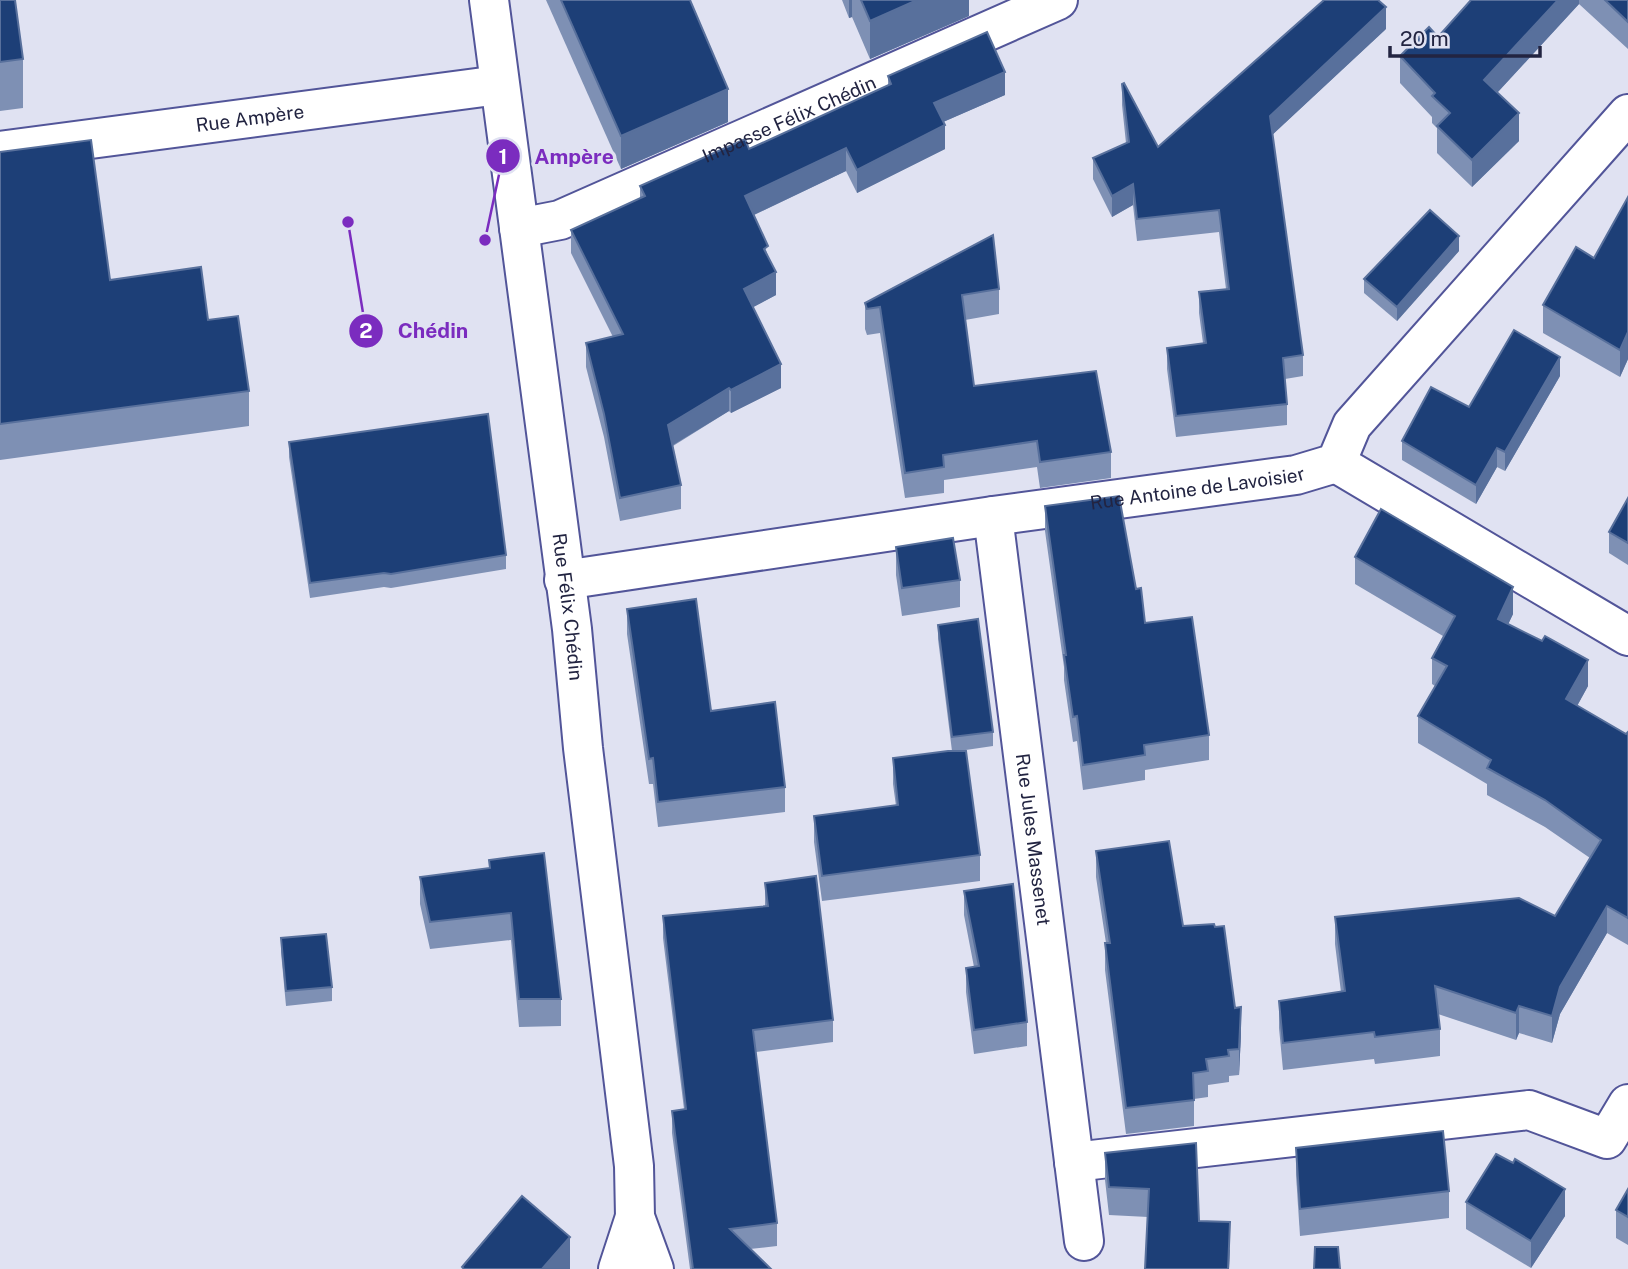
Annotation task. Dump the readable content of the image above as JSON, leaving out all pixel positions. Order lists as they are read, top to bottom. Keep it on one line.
{"streets":{"street":["Rue Ampère","Impasse Félix Chédin","Rue Antoine de Lavoisier","Rue Félix Chédin","Rue Jules Massenet"]},"crossings":[["Rue Ampère","Rue Félix Chédin"],["Impasse Félix Chédin","Rue Félix Chédin"],["Rue Antoine de Lavoisier","Rue Félix Chédin"],["Rue Antoine de Lavoisier","Rue Jules Massenet"]],"places":["Chédin","Ampère"],"scale_bar":"20 m"}
